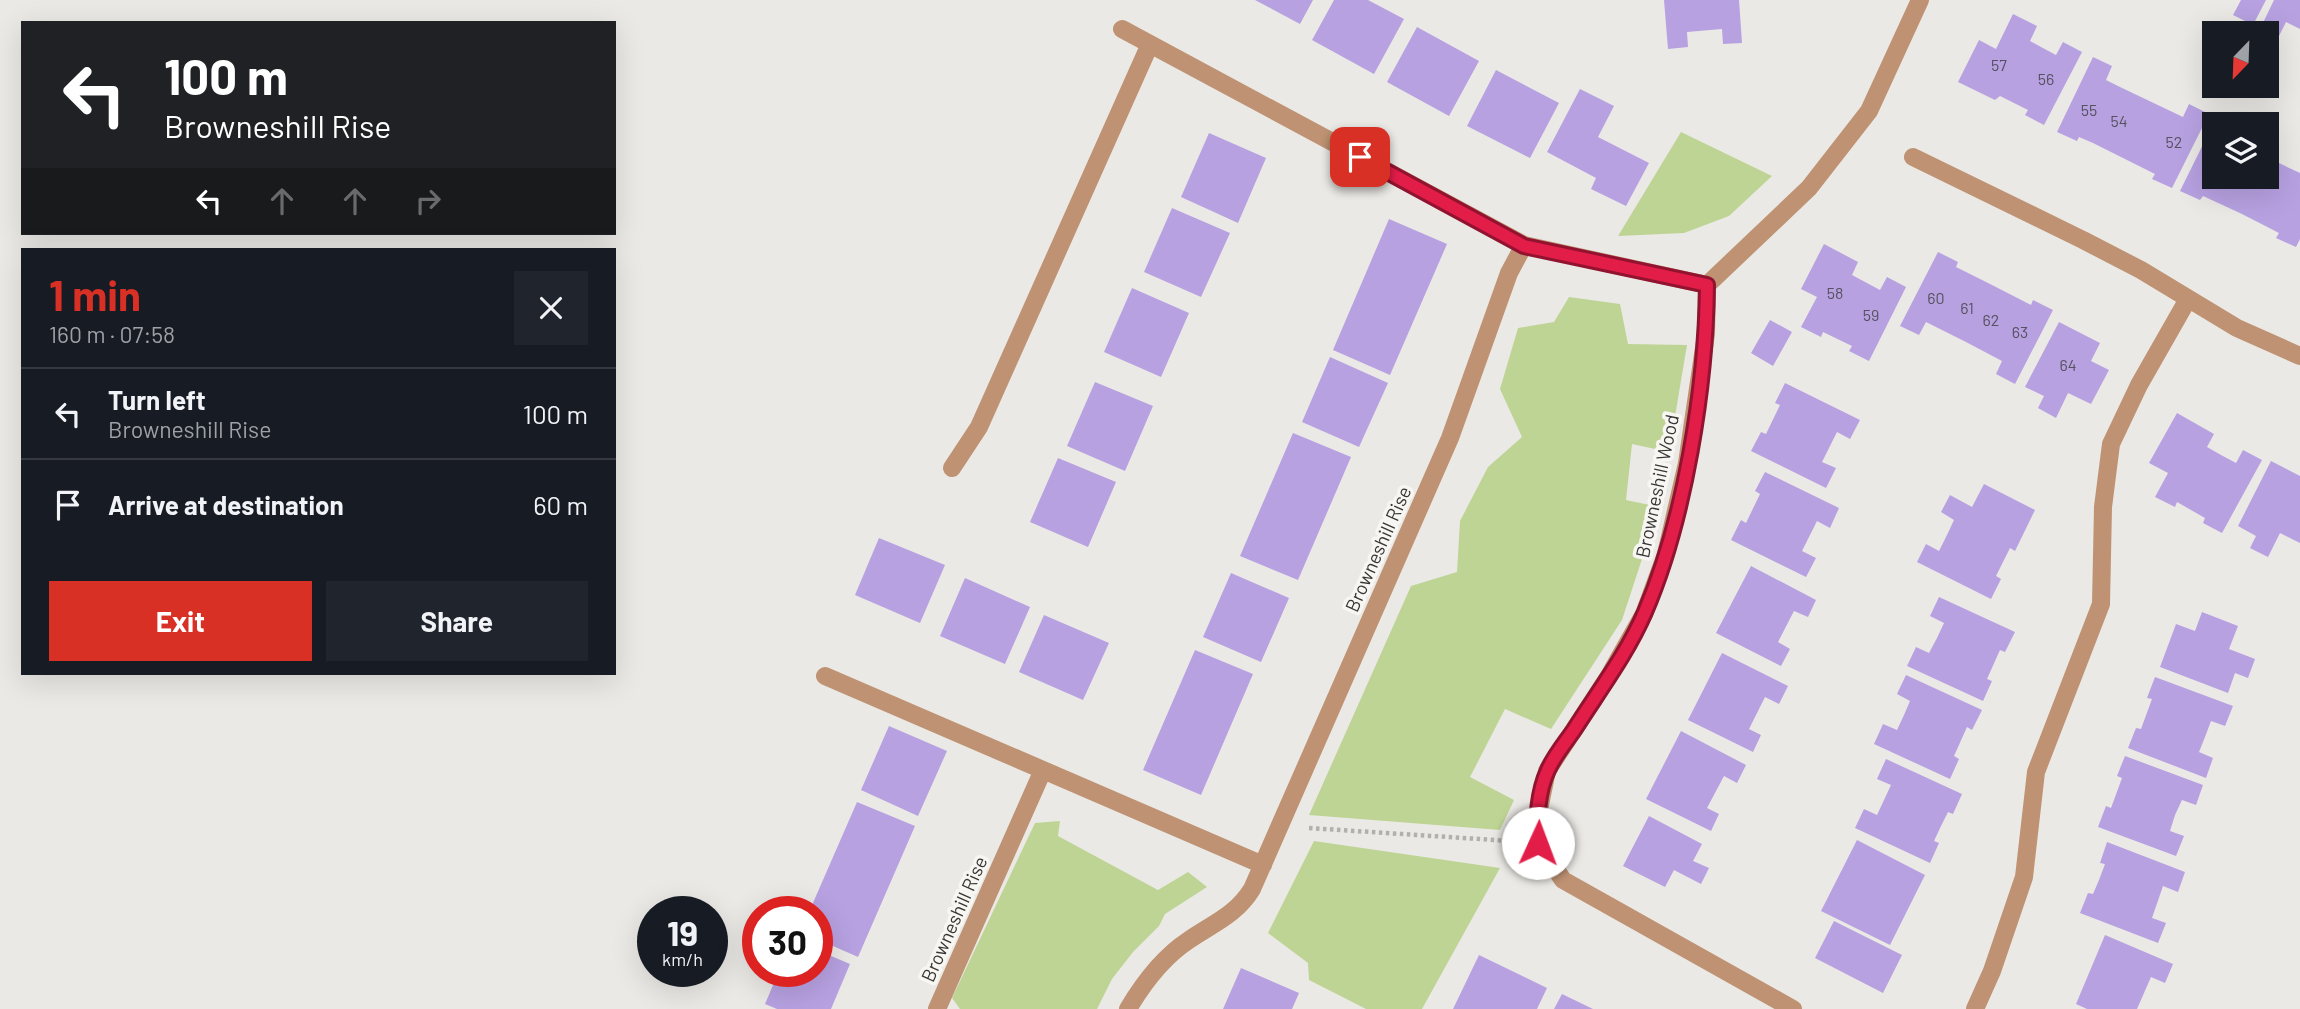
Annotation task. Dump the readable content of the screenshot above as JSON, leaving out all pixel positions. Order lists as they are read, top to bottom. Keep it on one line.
{"streets":{"street":["Browneshill Wood","Browneshill Rise"]},"house_numbers":["57","56","55","54","52","58","60","61","59","62","63","64"],"north":"bottom left","page":{"turn":["100 m","Browneshill Rise"],"heading":["1 min","160 m · 07:58"],"list":[{"name":"Turn left","note":"Browneshill Rise","value":"100 m"},{"name":"Arrive at destination","value":"60 m"}],"buttons":["Exit","Share"],"speed":"19 km/h","limit":"30"}}
